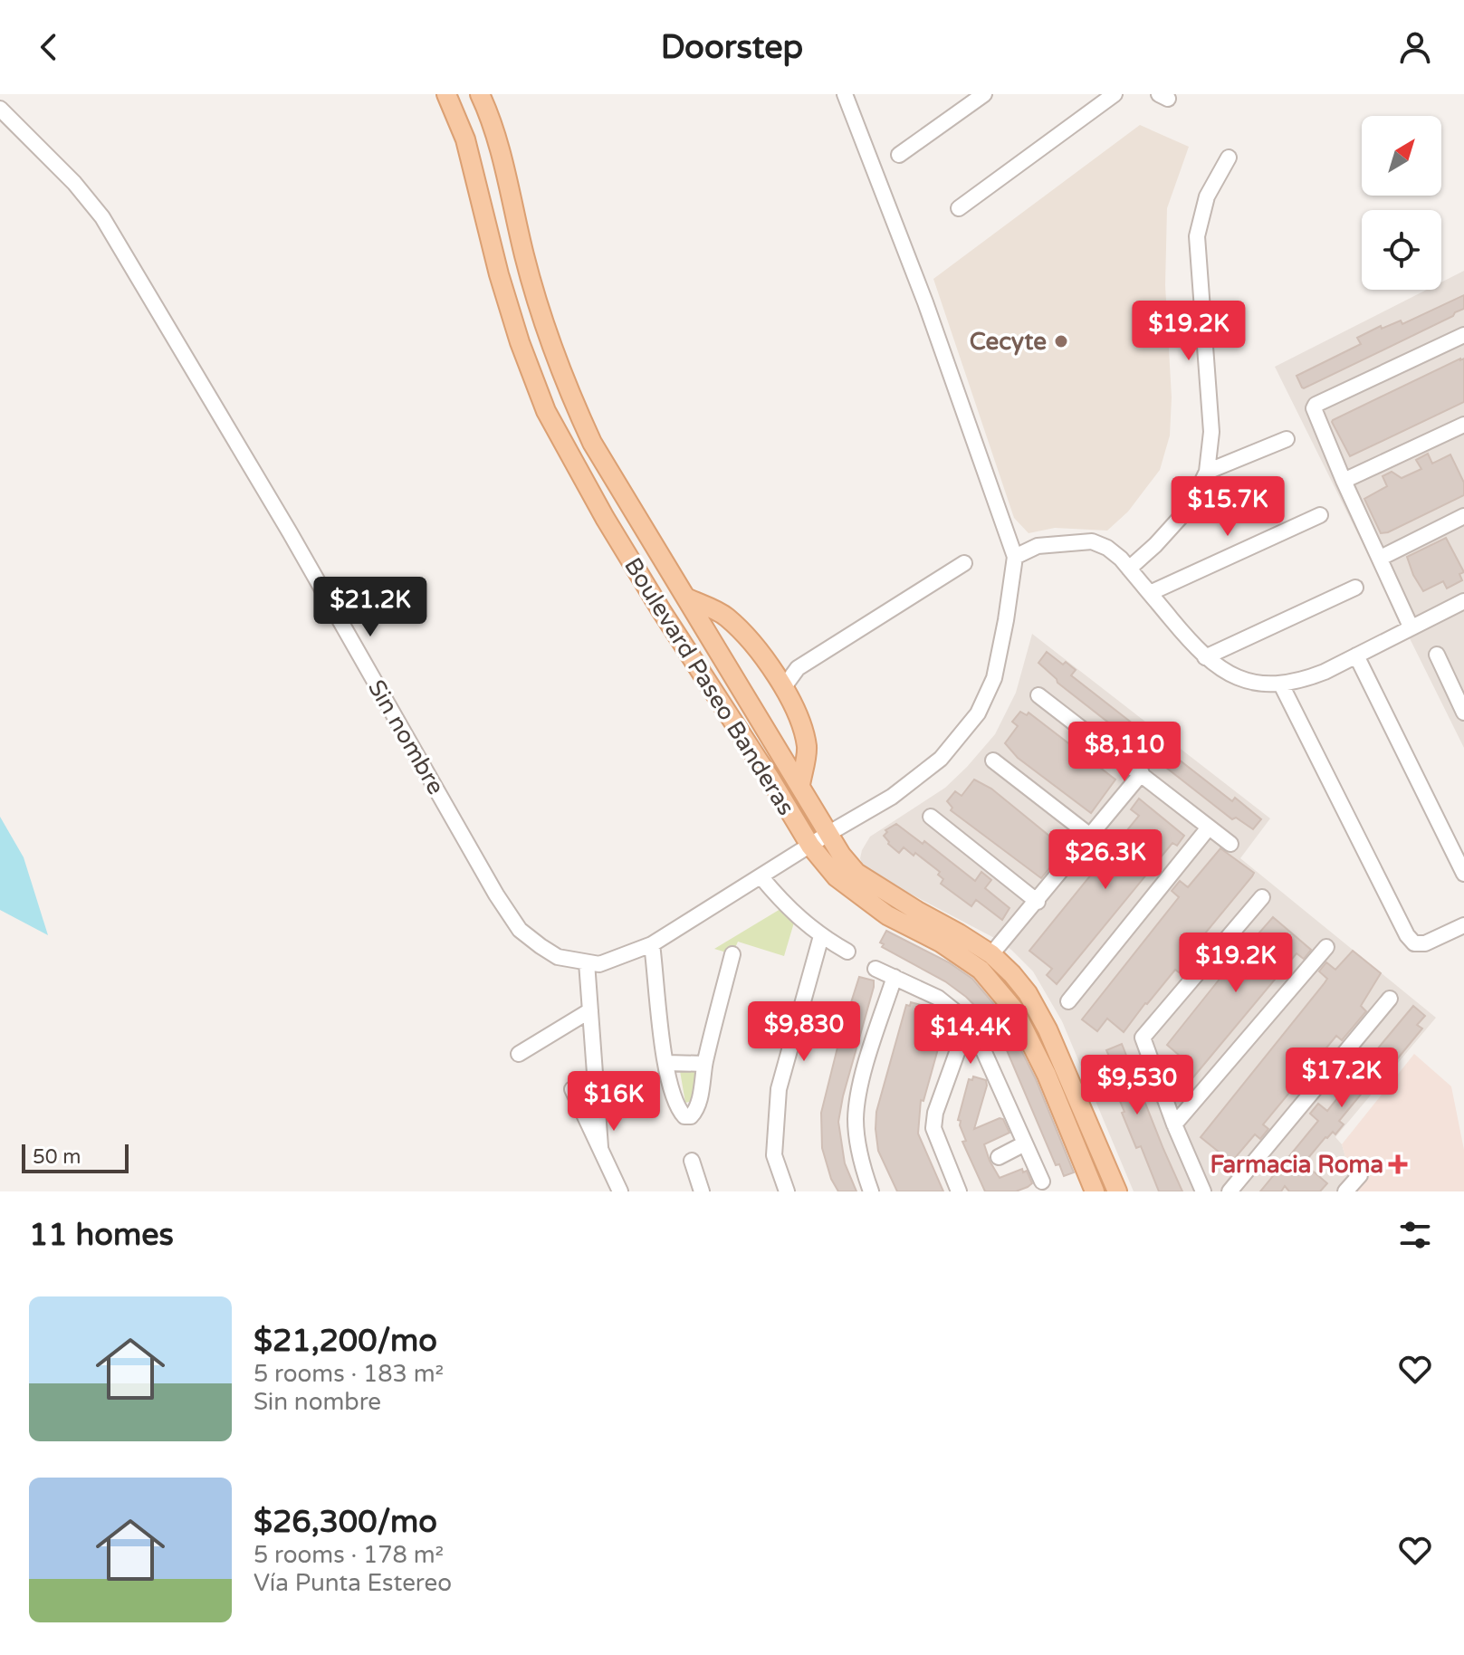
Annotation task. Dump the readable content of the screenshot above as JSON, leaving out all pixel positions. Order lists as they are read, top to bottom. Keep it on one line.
{"streets":{"main road":["Boulevard Paseo Banderas"],"street":["Sin nombre"]},"crossings":[["Boulevard Paseo Banderas","Sin nombre"]],"places":{"other":["Cecyte"],"health":["Farmacia Roma"]},"scale_bar":"50 m","north":"top right","page":{"header":"Doorstep","price":["$19.2K","$15.7K","$21.2K","$8,110","$26.3K","$19.2K","$9,830","$14.4K","$17.2K","$9,530","$16K"],"scale":"50 m","heading":"11 homes","list":[{"name":"$21,200/mo","note":"5 rooms · 183 m² · Sin nombre"},{"name":"$26,300/mo","note":"5 rooms · 178 m² · Vía Punta Estereo"}]}}
